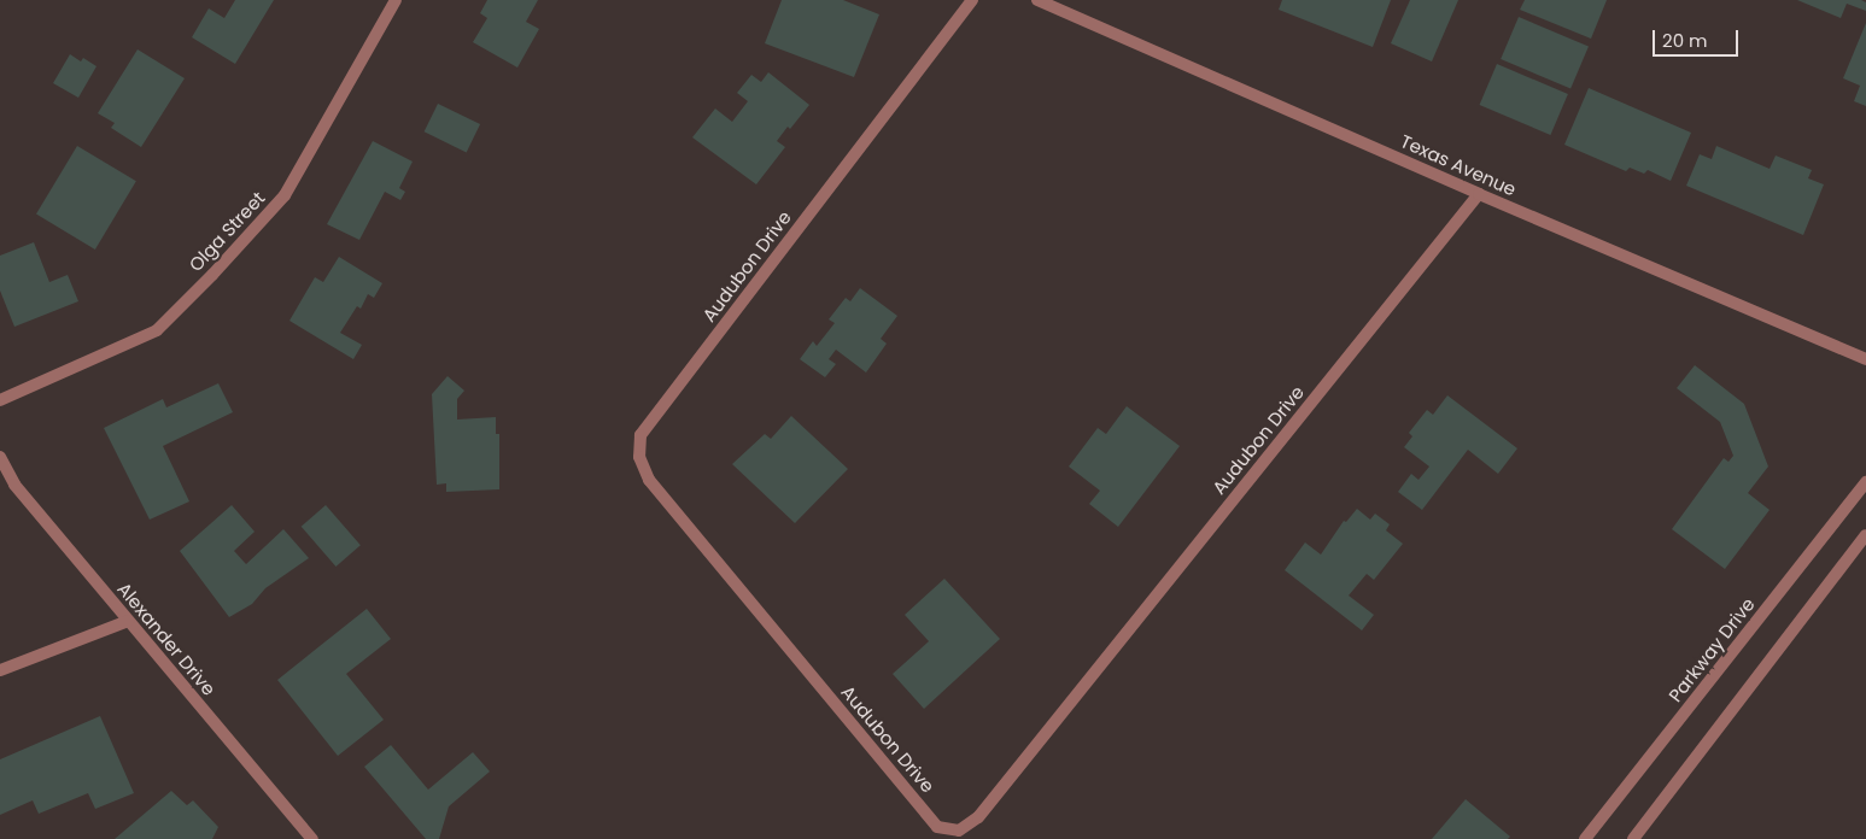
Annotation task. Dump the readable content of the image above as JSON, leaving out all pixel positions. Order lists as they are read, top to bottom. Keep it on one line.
{"streets":{"street":["Texas Avenue","Olga Street","Audubon Drive","Alexander Drive","Parkway Drive"]},"crossings":[["Texas Avenue","Audubon Drive"]],"scale_bar":"20 m"}
